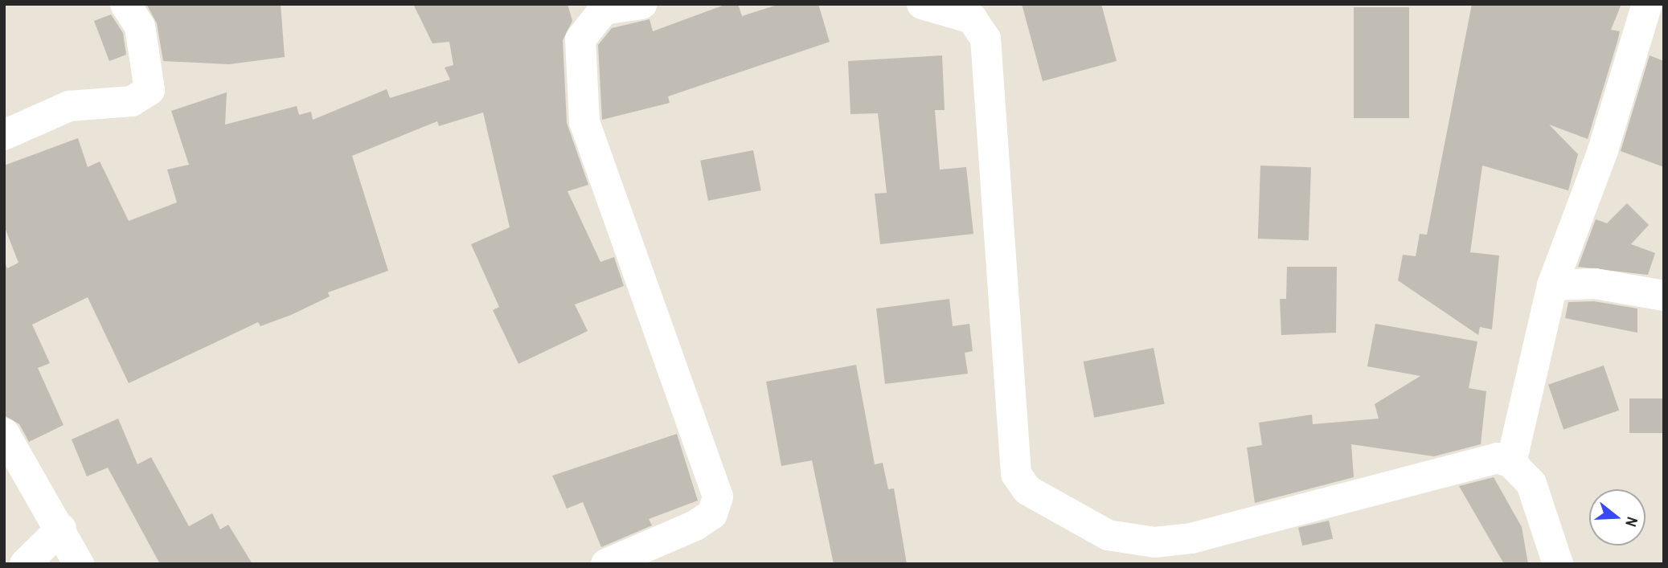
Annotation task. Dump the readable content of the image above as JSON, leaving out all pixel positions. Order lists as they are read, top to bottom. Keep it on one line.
{"north":"right"}
